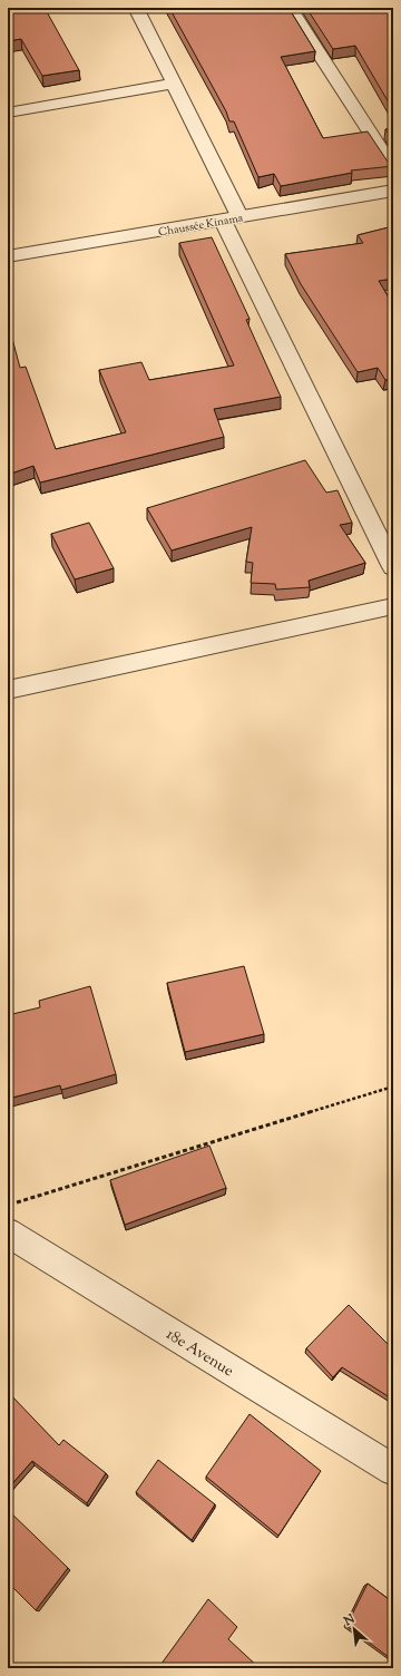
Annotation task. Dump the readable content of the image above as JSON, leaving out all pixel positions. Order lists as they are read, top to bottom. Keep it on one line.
{"streets":{"street":["Chaussée Kinama","18e Avenue"]},"north":"top left"}
